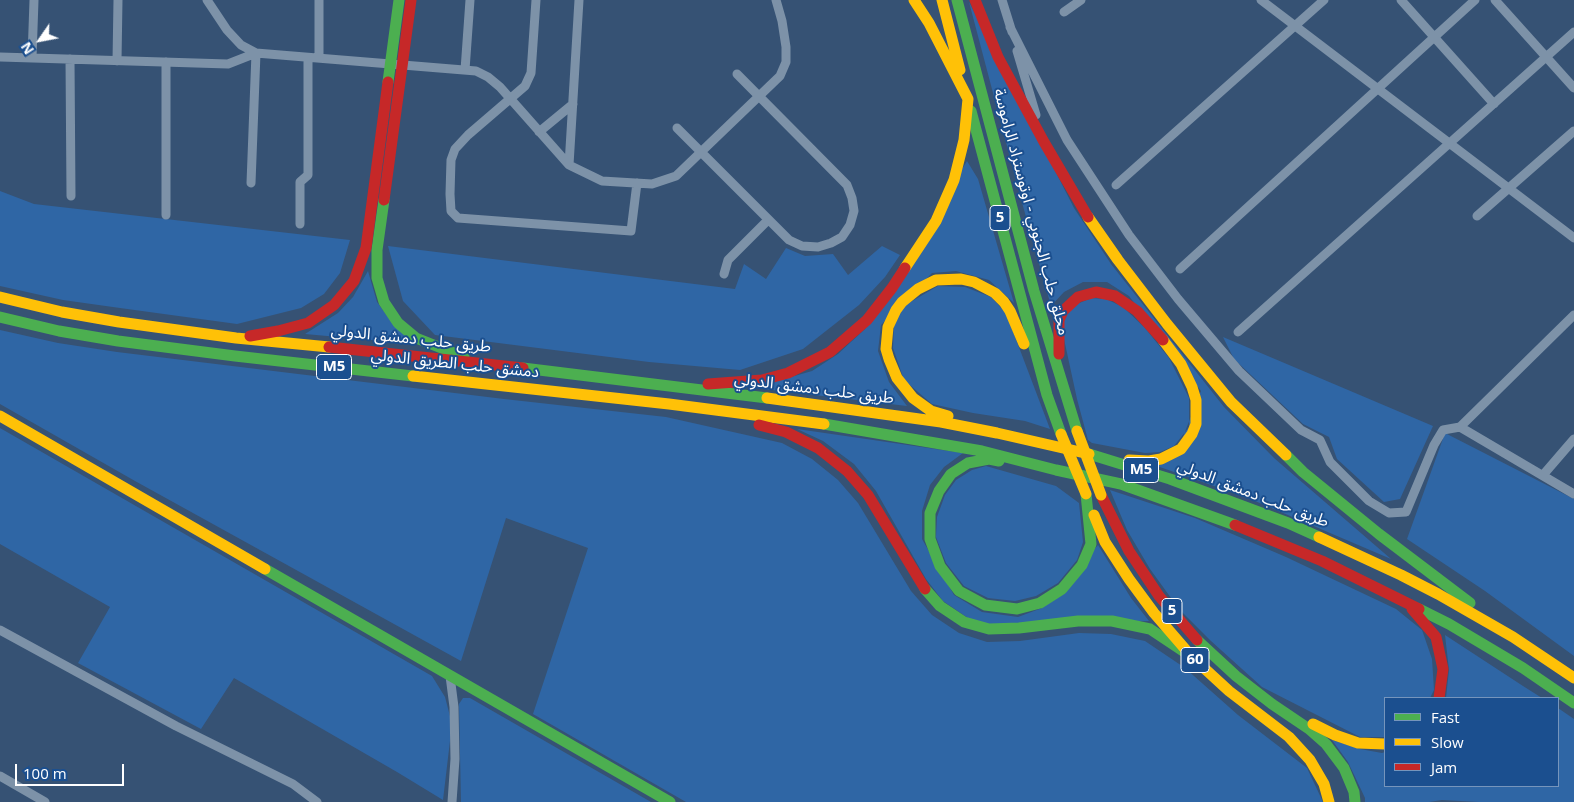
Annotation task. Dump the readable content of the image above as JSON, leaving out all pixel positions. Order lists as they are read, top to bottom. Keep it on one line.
{"streets":{"main road":["محلق حلب الجنوبي - اوتوستراد الراموسة","5","طريق حلب دمشق الدولي","دمشق حلب الطريق الدولي","M5","60"]},"crossings":[["محلق حلب الجنوبي - اوتوستراد الراموسة","60"],["طريق حلب دمشق الدولي","دمشق حلب الطريق الدولي"]],"legend":["Fast","Slow","Jam"],"scale_bar":"100 m","north":"bottom left"}
